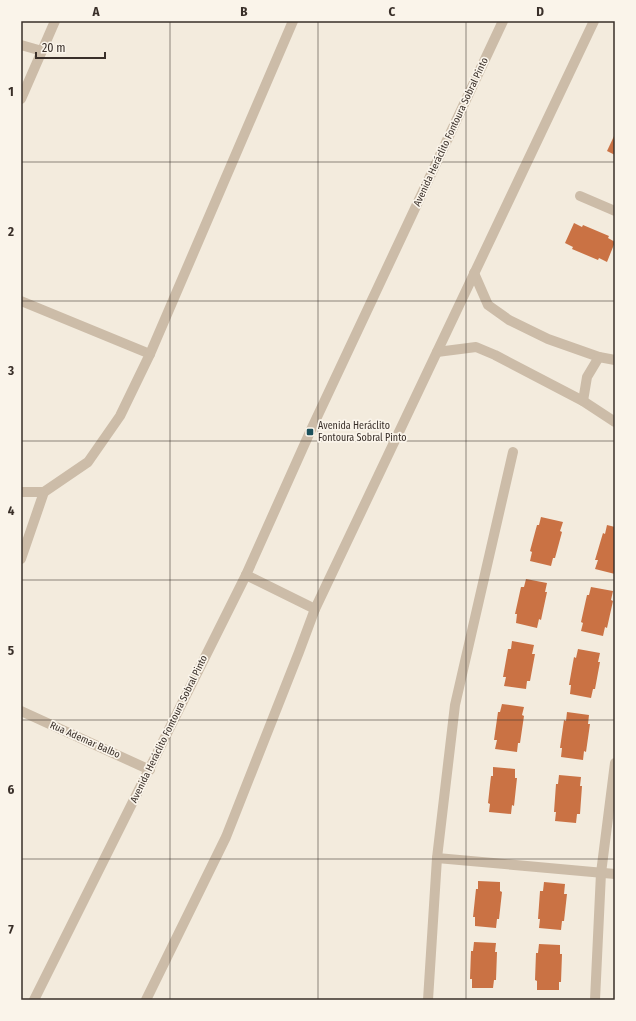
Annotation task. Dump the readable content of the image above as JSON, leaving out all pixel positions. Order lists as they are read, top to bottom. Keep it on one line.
{"streets":{"street":["Avenida Heráclito Fontoura Sobral Pinto","Rua Ademar Balbo"]},"crossings":[["Avenida Heráclito Fontoura Sobral Pinto","Rua Ademar Balbo"]],"places":{"transit":["Avenida Heráclito Fontoura Sobral Pinto"]},"scale_bar":"20 m","grid":{"columns":["A","B","C","D"],"rows":["1","2","3","4","5","6","7"]}}
